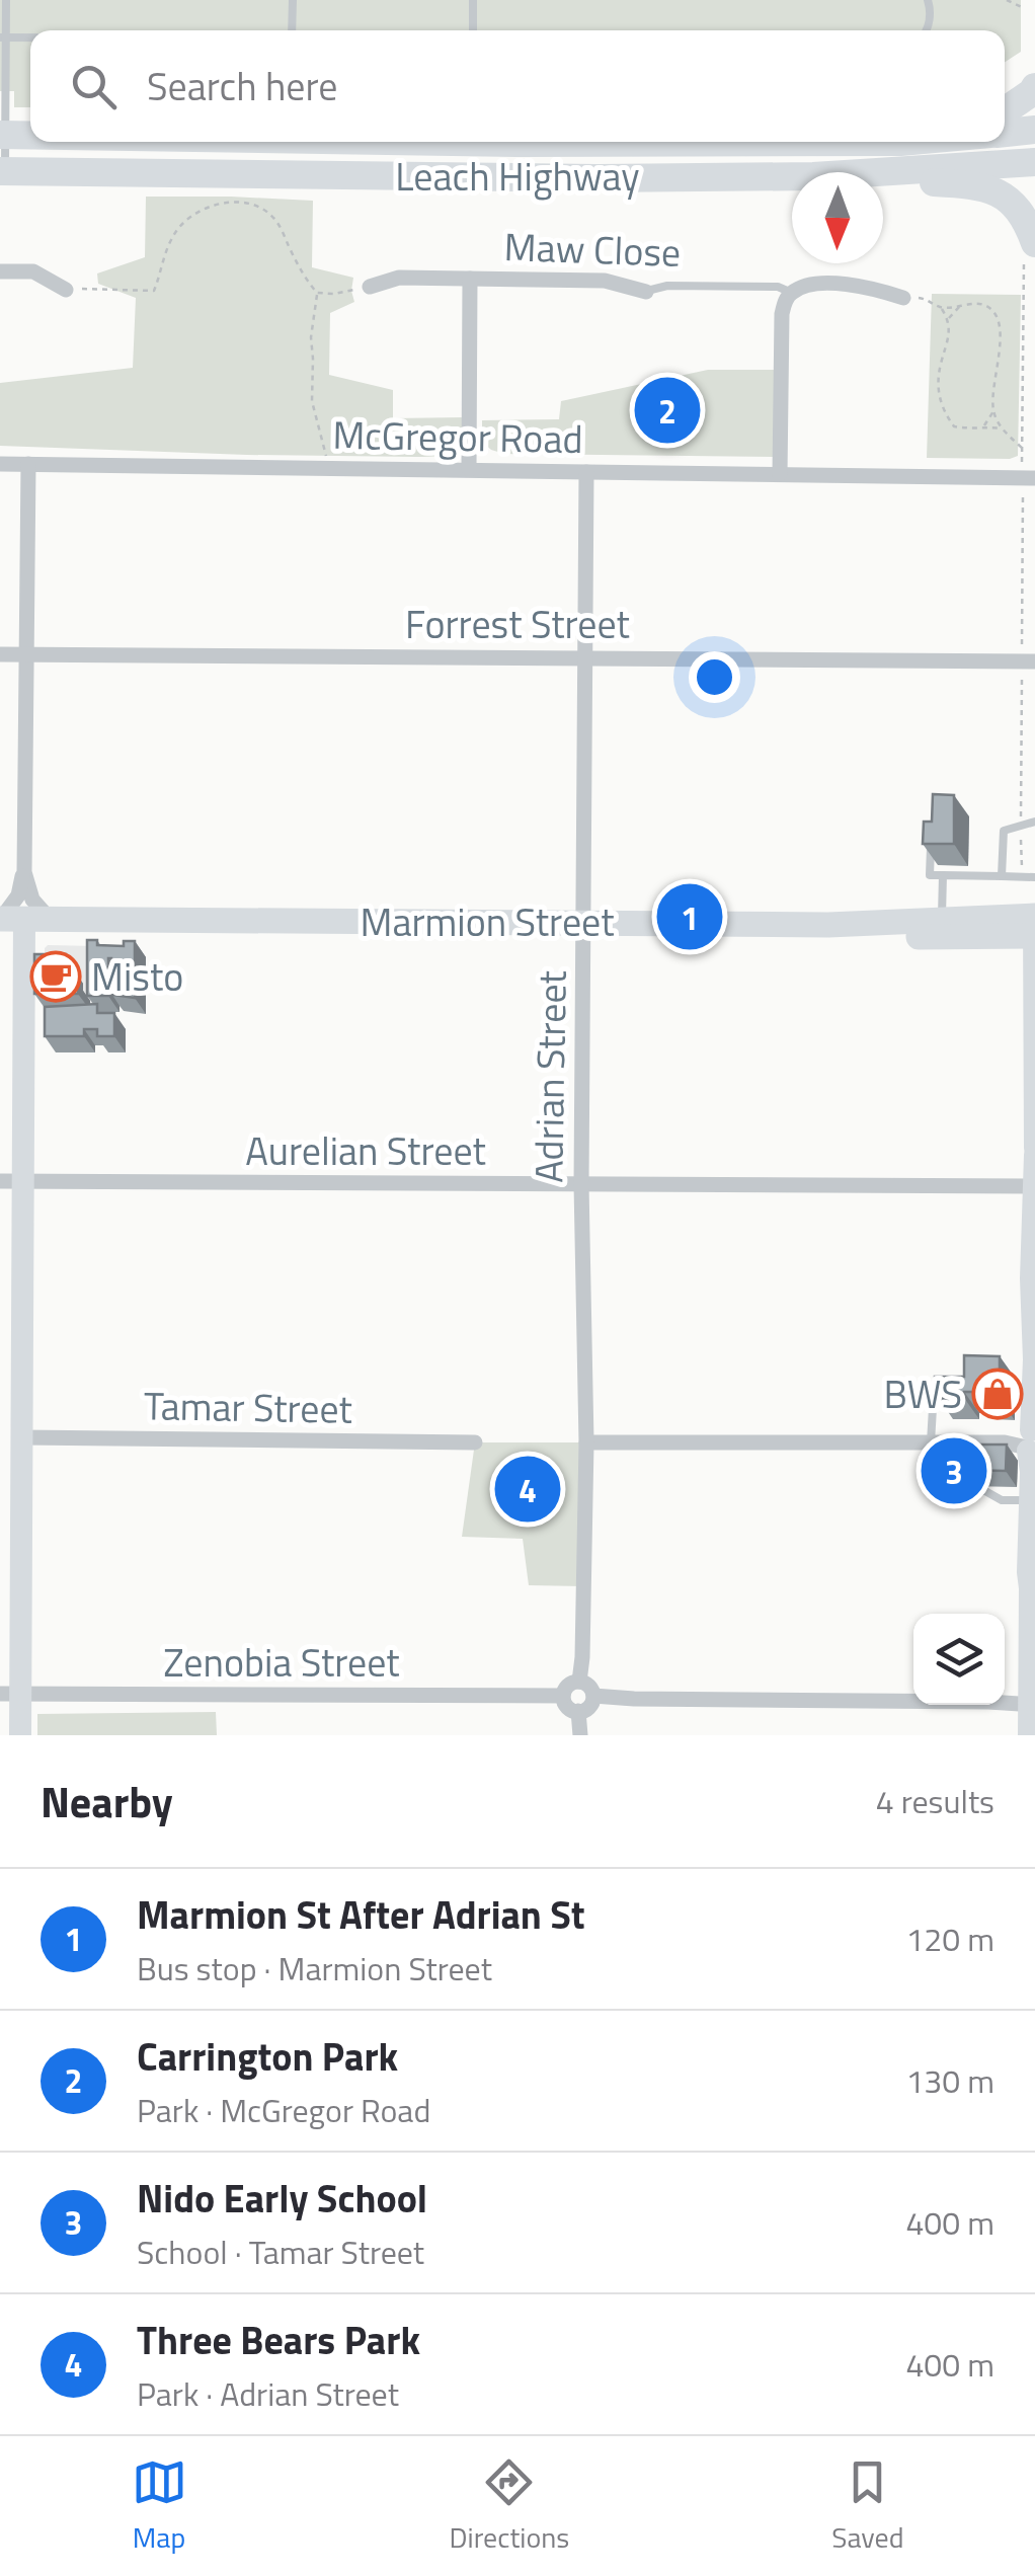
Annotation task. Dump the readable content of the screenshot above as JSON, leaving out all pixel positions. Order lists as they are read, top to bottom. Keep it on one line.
{"streets":{"highway":["Leach Highway"],"main road":["Marmion Street"],"street":["Maw Close","McGregor Road","Forrest Street","Adrian Street","Aurelian Street","Tamar Street","Zenobia Street"]},"crossings":[["Maw Close","McGregor Road"],["McGregor Road","Adrian Street"],["Forrest Street","Adrian Street"],["Marmion Street","Adrian Street"],["Adrian Street","Aurelian Street"],["Adrian Street","Zenobia Street"]],"places":{"cafe":["Misto"],"shop":["BWS"]},"north":"bottom","page":{"search":"Search here","pins":["2","1","3","4"],"heading":["Nearby","4 results"],"list":[{"mark":"1","name":"Marmion St After Adrian St","note":"Bus stop · Marmion Street","value":"120 m"},{"mark":"2","name":"Carrington Park","note":"Park · McGregor Road","value":"130 m"},{"mark":"3","name":"Nido Early School","note":"School · Tamar Street","value":"400 m"},{"mark":"4","name":"Three Bears Park","note":"Park · Adrian Street","value":"400 m"}],"nav":["Map","Directions","Saved"]}}
